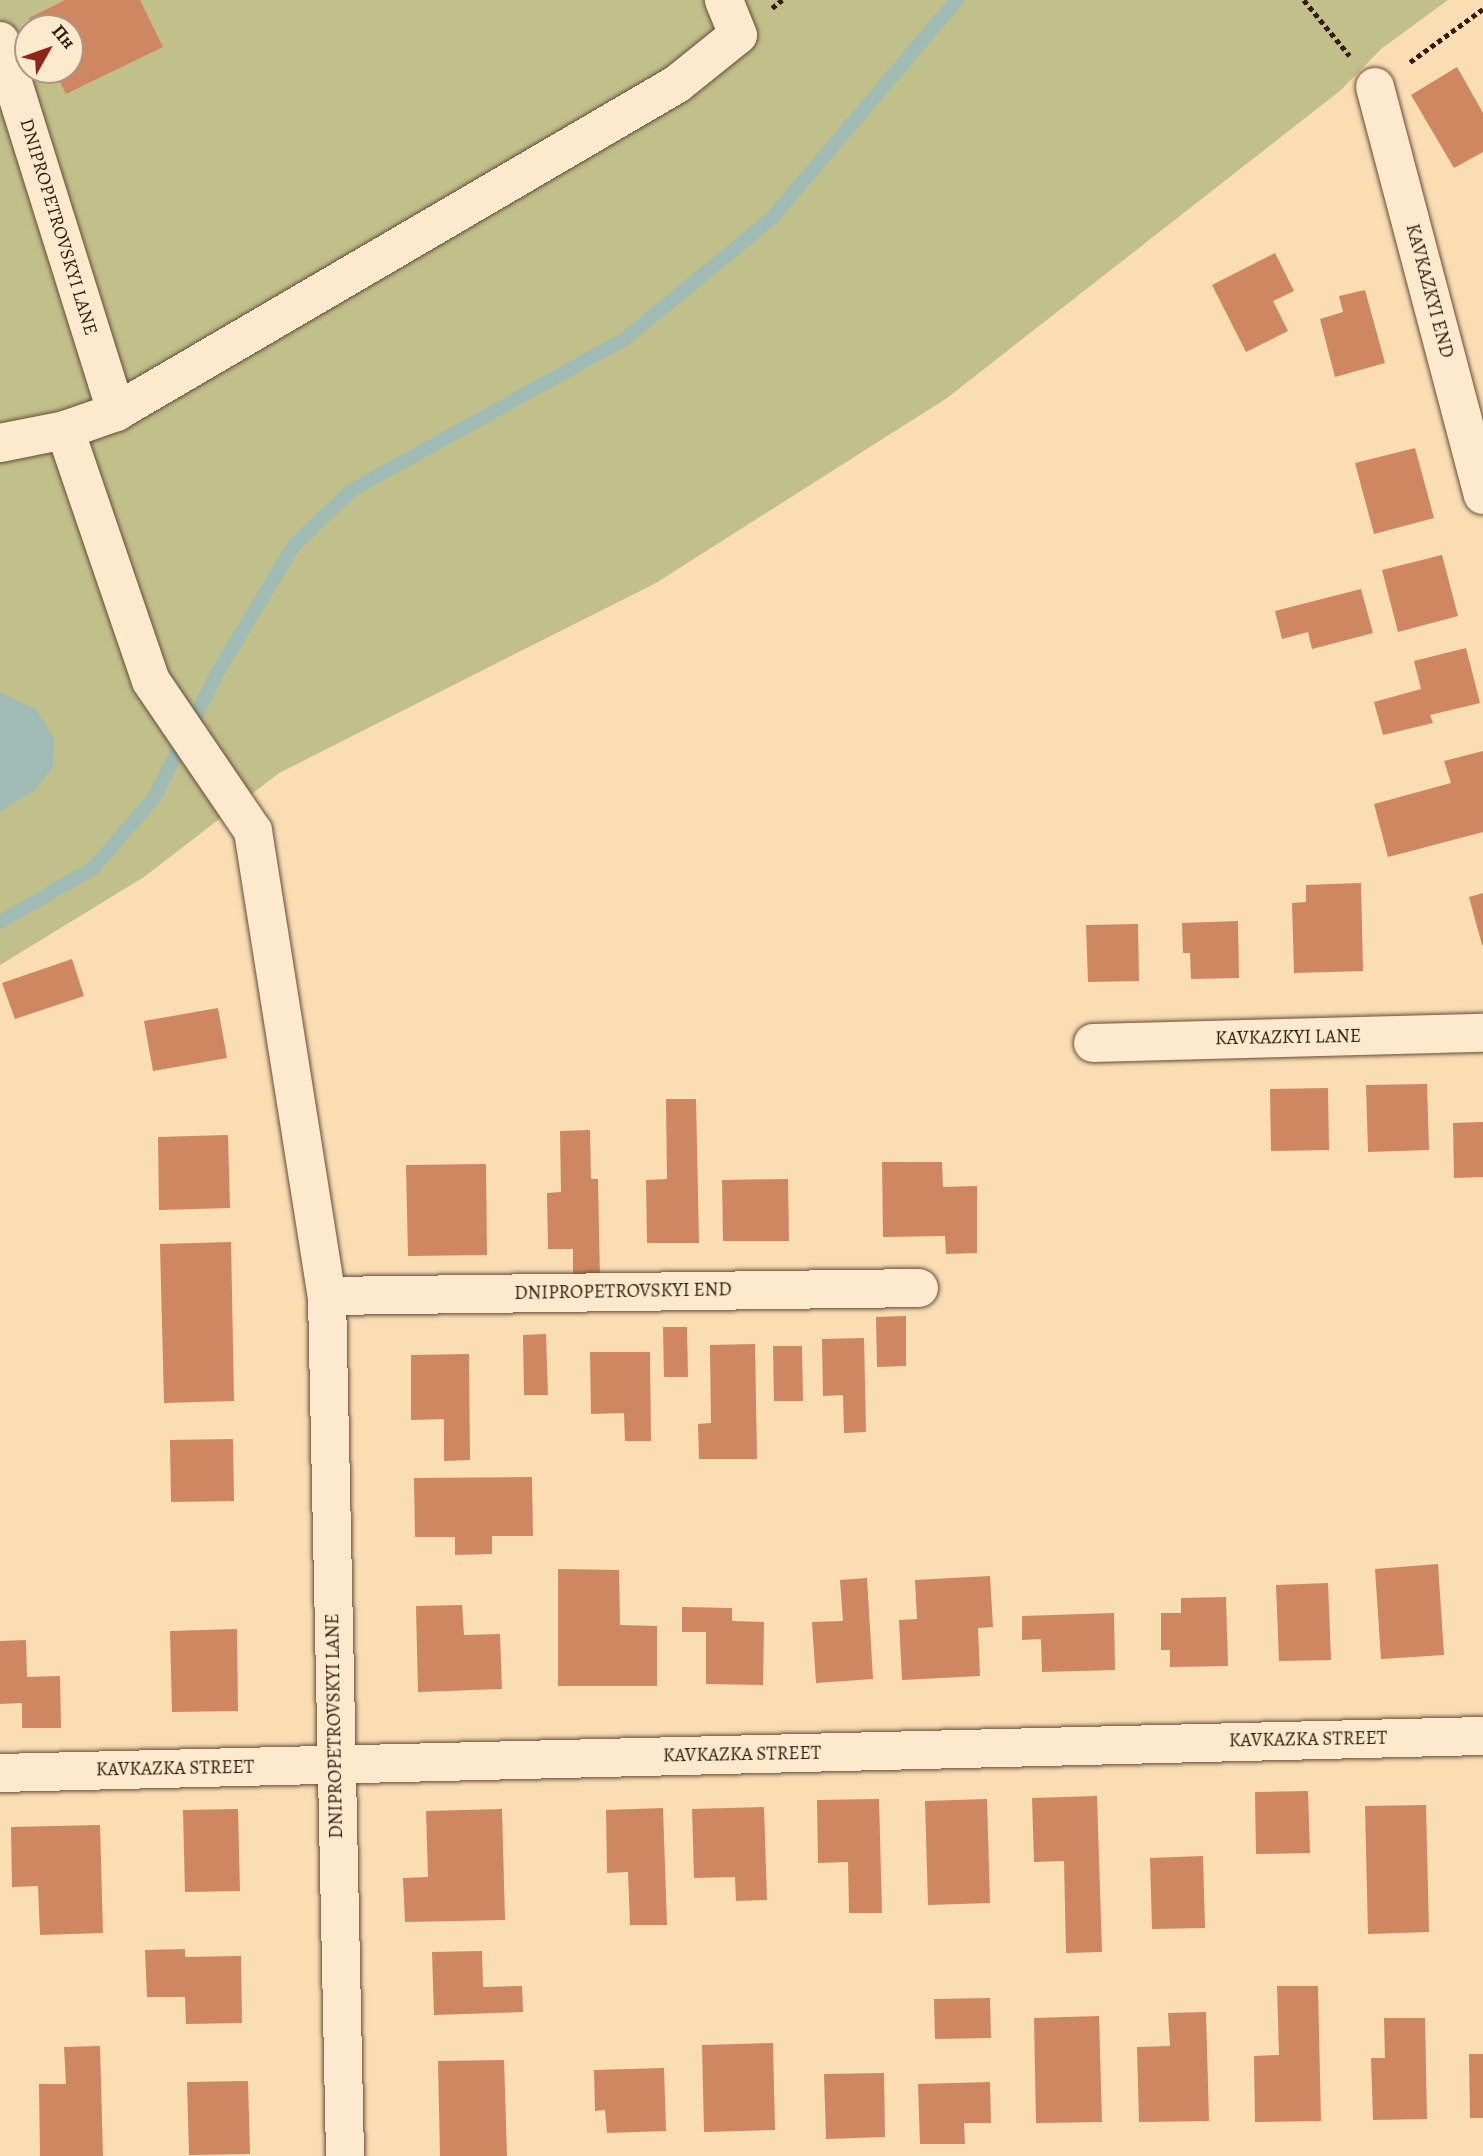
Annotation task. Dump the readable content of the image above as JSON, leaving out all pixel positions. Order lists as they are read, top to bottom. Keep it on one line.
{"streets":{"street":["DNIPROPETROVSKYI LANE","KAVKAZKYI END","KAVKAZKYI LANE","DNIPROPETROVSKYI END","KAVKAZKA STREET"]},"crossings":[["DNIPROPETROVSKYI LANE","DNIPROPETROVSKYI END"],["DNIPROPETROVSKYI LANE","KAVKAZKA STREET"]],"north":"top right"}
